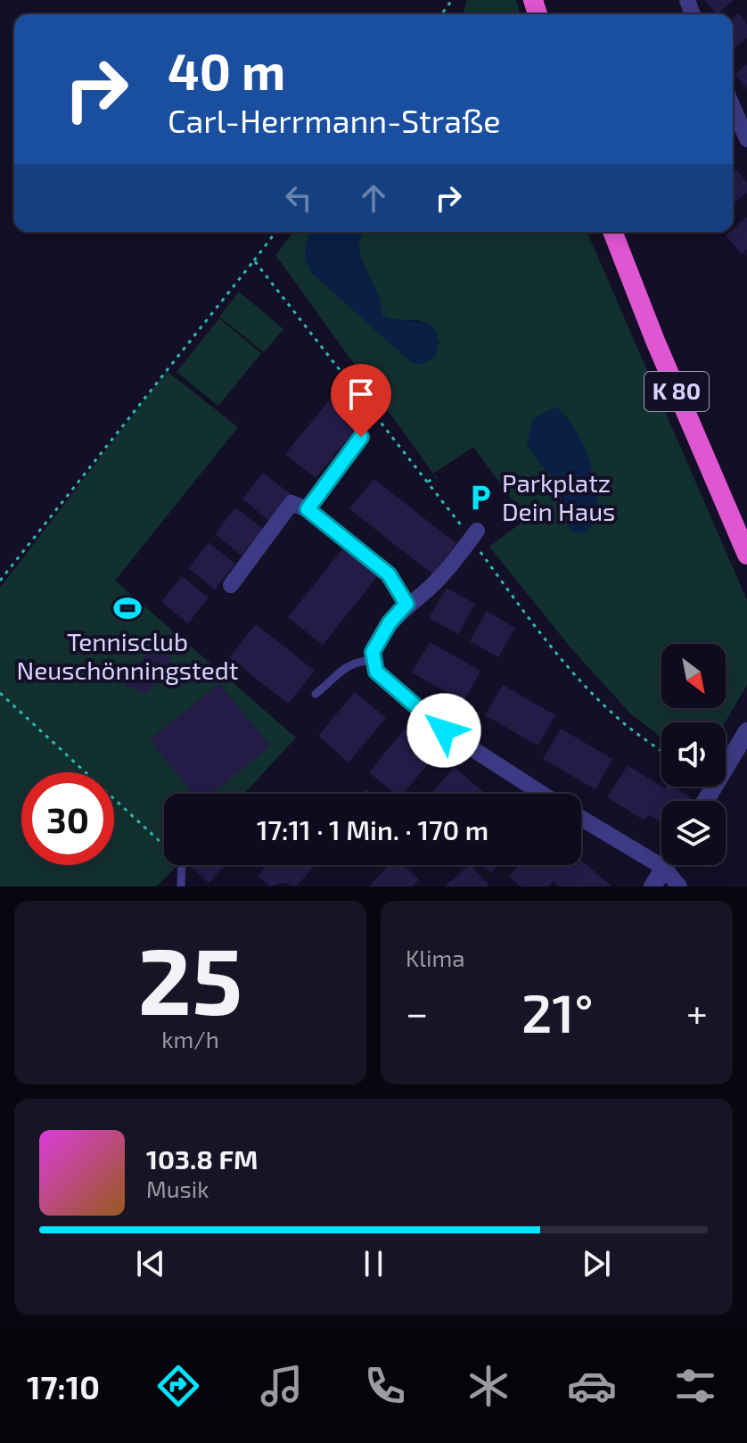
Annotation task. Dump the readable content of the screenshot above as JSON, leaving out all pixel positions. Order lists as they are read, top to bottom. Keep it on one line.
{"streets":{"highway":["K 80"]},"places":{"parking":["Parkplatz Dein Haus"],"sports":["Tennisclub Neuschönningstedt"]},"north":"bottom right","page":{"turn":["40 m","Carl-Herrmann-Straße"],"limit":"30","trip":"17:11 · 1 Min. · 170 m","tile":[["25","km/h"],"Klima"],"heat":["−","21°","+"],"song":["103.8 FM","Musik"],"tabs":"17:10"}}
